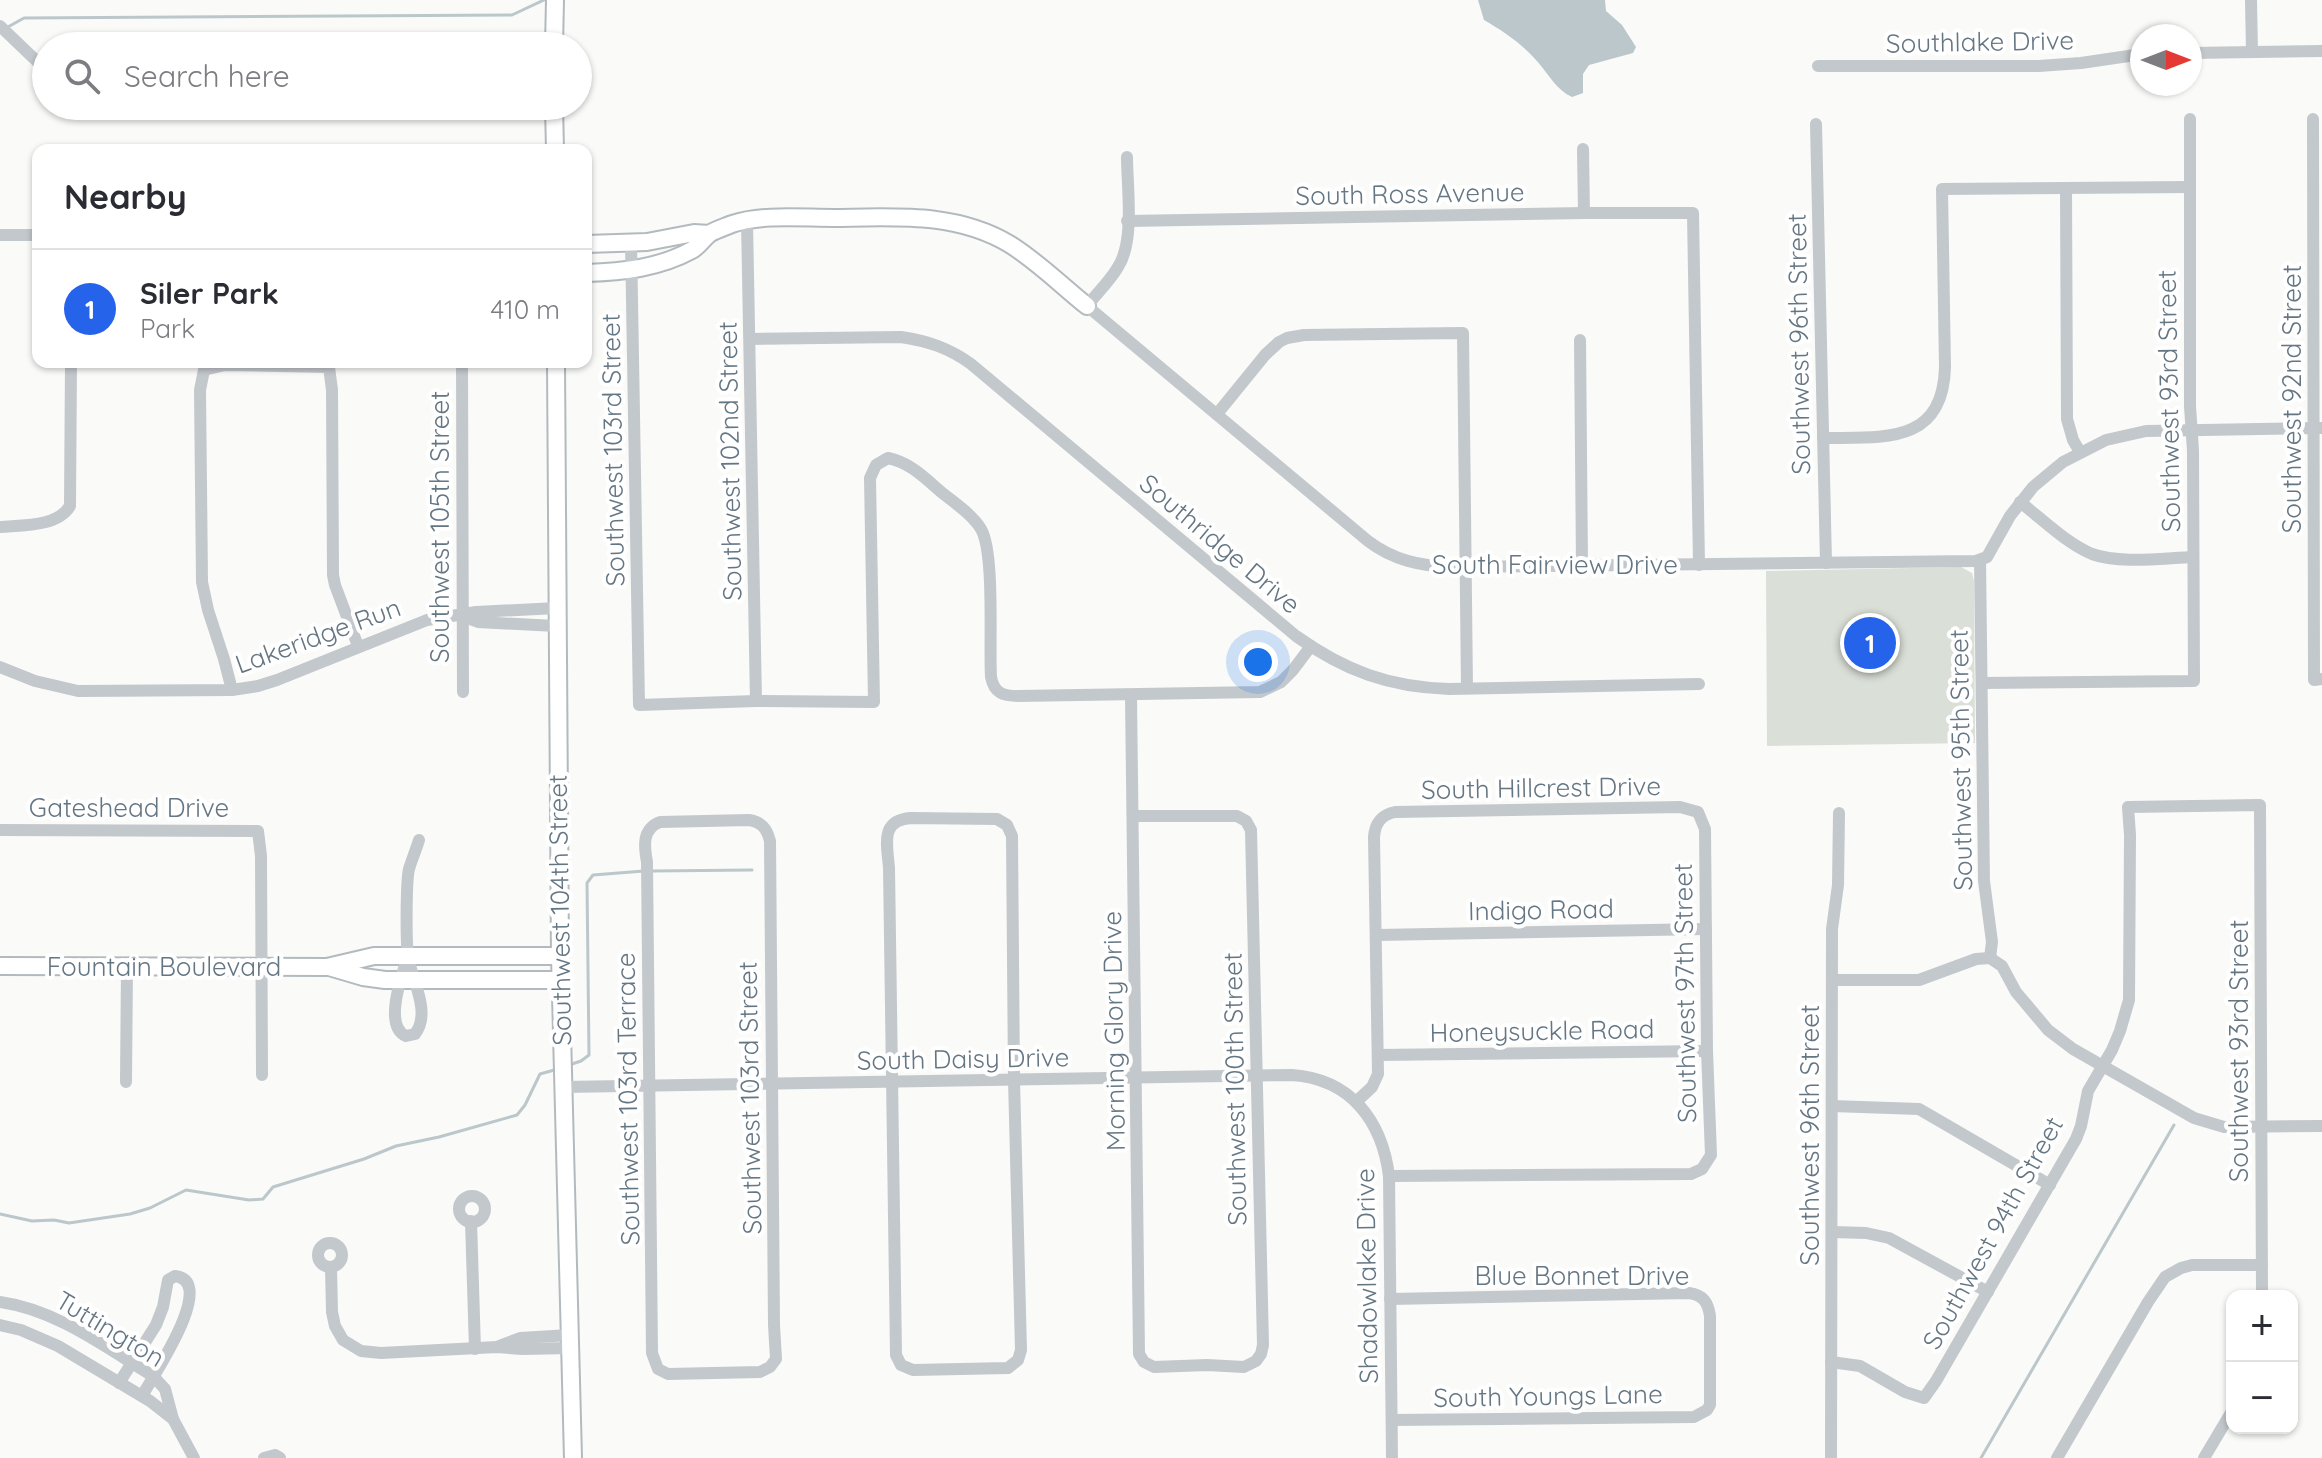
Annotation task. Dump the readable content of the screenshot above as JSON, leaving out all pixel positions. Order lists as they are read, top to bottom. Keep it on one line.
{"streets":{"street":["Southlake Drive","South Ross Avenue","Southwest 96th Street","Southwest 92nd Street","Southwest 93rd Street","Southwest 103rd Street","Southwest 102nd Street","Southwest 105th Street","Southridge Drive","South Fairview Drive","Lakeridge Run","Southwest 95th Street","South Hillcrest Drive","Gateshead Drive","Southwest 104th Street","Indigo Road","Fountain Boulevard","Southwest 97th Street","Morning Glory Drive","Honeysuckle Road","South Daisy Drive","Southwest 100th Street","Southwest 103rd Terrace","Southwest 94th Street","Shadowlake Drive","Blue Bonnet Drive","Tuttington","South Youngs Lane"]},"crossings":[["South Ross Avenue","South Fairview Drive"],["Southwest 96th Street","South Fairview Drive"],["Southwest 96th Street","Southwest 94th Street"],["Southwest 93rd Street","Southwest 95th Street"],["Southwest 93rd Street","Southwest 94th Street"],["Southwest 103rd Street","Southwest 102nd Street"],["Southwest 103rd Street","South Fairview Drive"],["Southwest 103rd Street","South Daisy Drive"],["Southwest 103rd Street","Southwest 103rd Terrace"],["Southwest 102nd Street","Southridge Drive"],["Southwest 102nd Street","South Fairview Drive"],["Southwest 105th Street","Lakeridge Run"],["South Fairview Drive","Southwest 95th Street"],["Lakeridge Run","Southwest 104th Street"],["South Hillcrest Drive","Indigo Road"],["South Hillcrest Drive","Southwest 97th Street"],["Gateshead Drive","Fountain Boulevard"],["Southwest 104th Street","Fountain Boulevard"],["Southwest 104th Street","South Daisy Drive"],["Indigo Road","Southwest 97th Street"],["Southwest 97th Street","Honeysuckle Road"],["Southwest 97th Street","Shadowlake Drive"],["Morning Glory Drive","South Daisy Drive"],["Morning Glory Drive","Southwest 100th Street"],["South Daisy Drive","Southwest 100th Street"],["South Daisy Drive","Southwest 103rd Terrace"],["South Daisy Drive","Shadowlake Drive"],["Shadowlake Drive","Blue Bonnet Drive"],["Shadowlake Drive","South Youngs Lane"],["Blue Bonnet Drive","South Youngs Lane"]],"north":"right","page":{"search":"Search here","heading":"Nearby","list":[{"mark":"1","name":"Siler Park","note":"Park","value":"410 m"}],"pins":"1","map_buttons":["+","−"]}}
